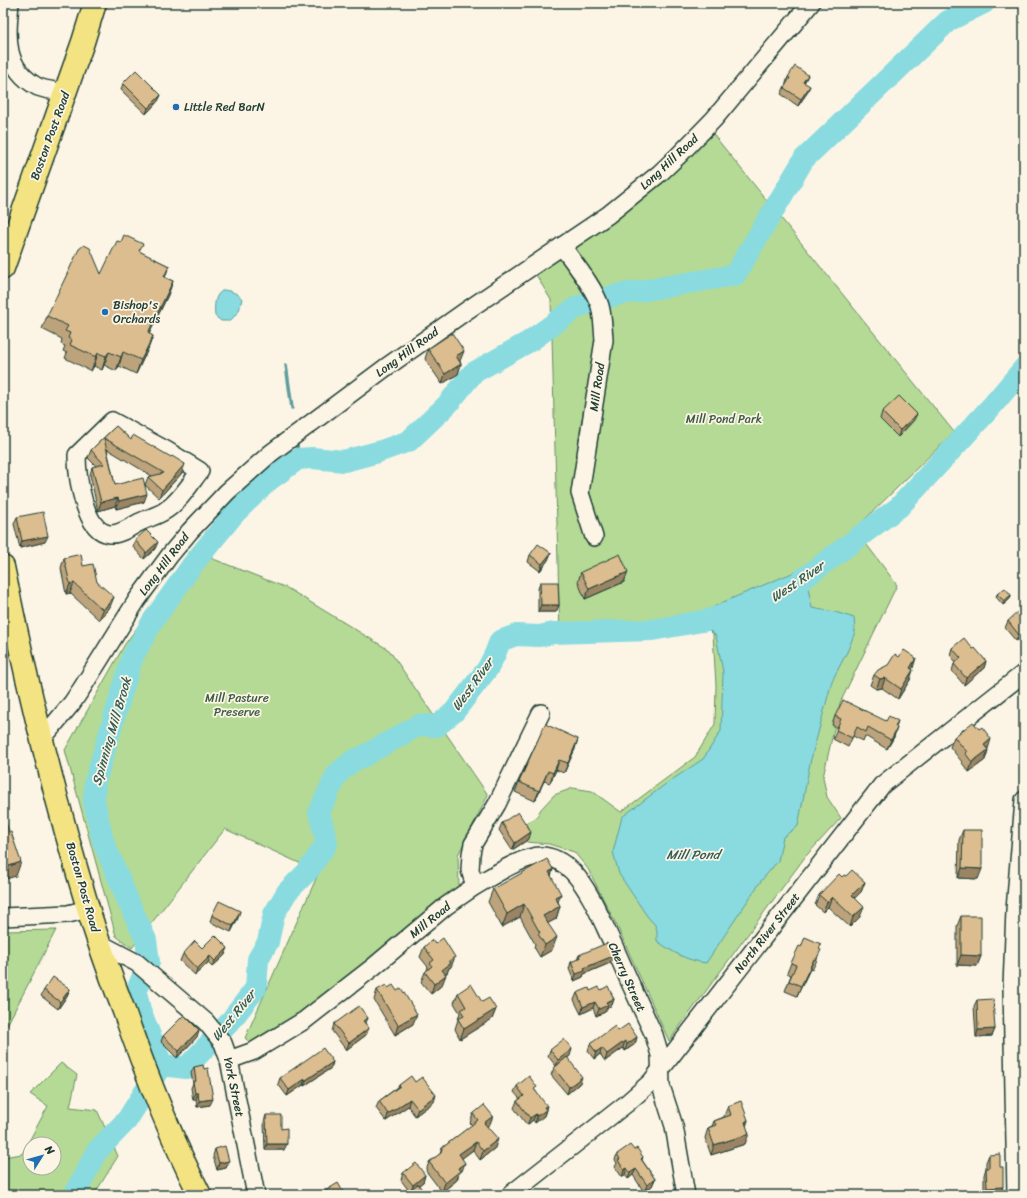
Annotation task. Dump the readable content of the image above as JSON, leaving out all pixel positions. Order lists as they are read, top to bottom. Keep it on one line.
{"streets":{"main road":["Boston Post Road"],"street":["Long Hill Road","Mill Road","North River Street","Cherry Street","York Street"]},"crossings":[["Boston Post Road","Long Hill Road"],["Boston Post Road","York Street"],["Long Hill Road","Mill Road"],["Mill Road","Cherry Street"],["Mill Road","York Street"],["North River Street","Cherry Street"]],"water":["West River","Spinning Mill Brook","Mill Pond"],"parks":["Mill Pond Park","Mill Pasture Preserve"],"places":["Little Red BarN","Bishop's Orchards"],"north":"top right"}
